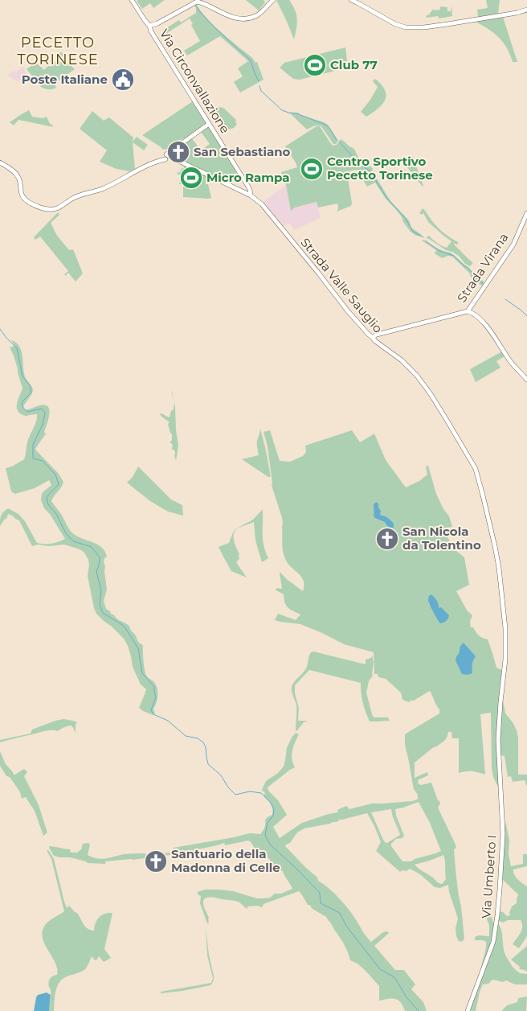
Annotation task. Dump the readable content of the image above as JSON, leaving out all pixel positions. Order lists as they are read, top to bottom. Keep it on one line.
{"streets":{"street":["Via Circonvallazione","Strada Virana","Strada Valle Sauglio","Via Umberto I"]},"crossings":[["Via Circonvallazione","Strada Valle Sauglio"],["Strada Virana","Strada Valle Sauglio"],["Strada Valle Sauglio","Via Umberto I"]],"districts":["PECETTO TORINESE"],"places":{"sports":["Club 77","Centro Sportivo Pecetto Torinese","Micro Rampa"],"public building":["Poste Italiane"],"church":["San Sebastiano","San Nicola da Tolentino","Santuario della Madonna di Celle"]}}
